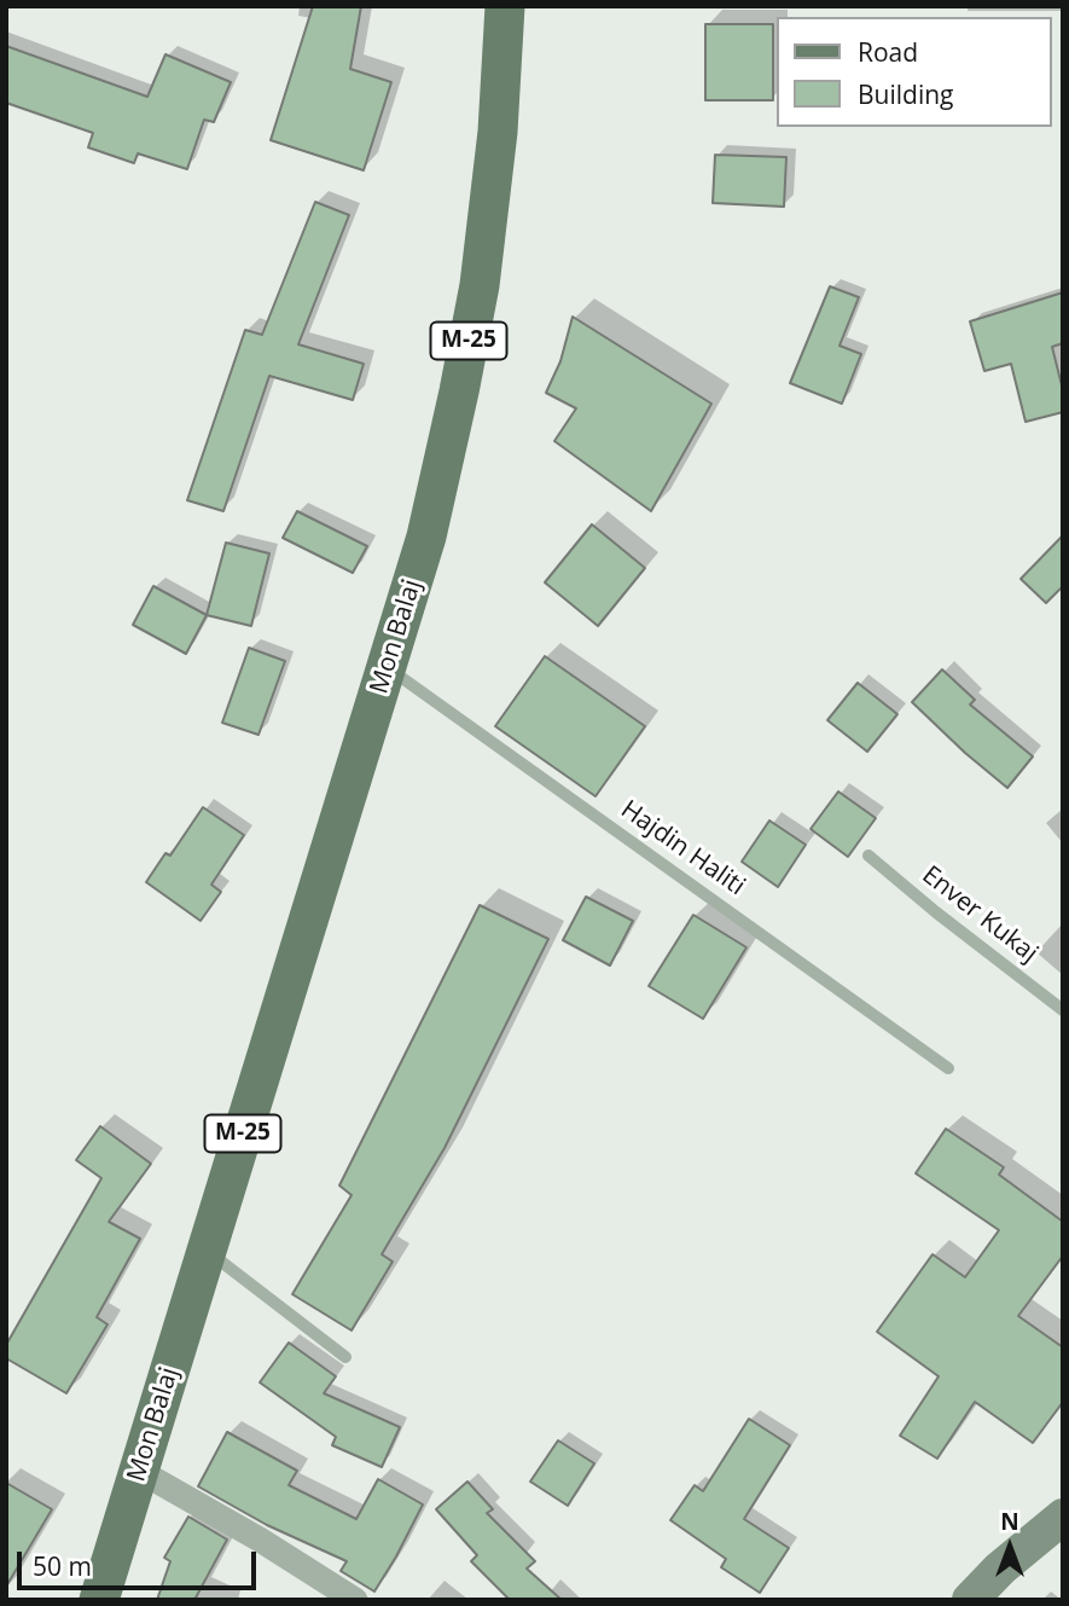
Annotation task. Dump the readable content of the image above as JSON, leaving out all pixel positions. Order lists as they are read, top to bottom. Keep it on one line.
{"streets":{"main road":["M-25","Mon Balaj"],"lane":["Hajdin Haliti","Enver Kukaj"]},"crossings":[["Mon Balaj","Hajdin Haliti"]],"legend":["Road","Building"],"scale_bar":"50 m","north":"top"}
